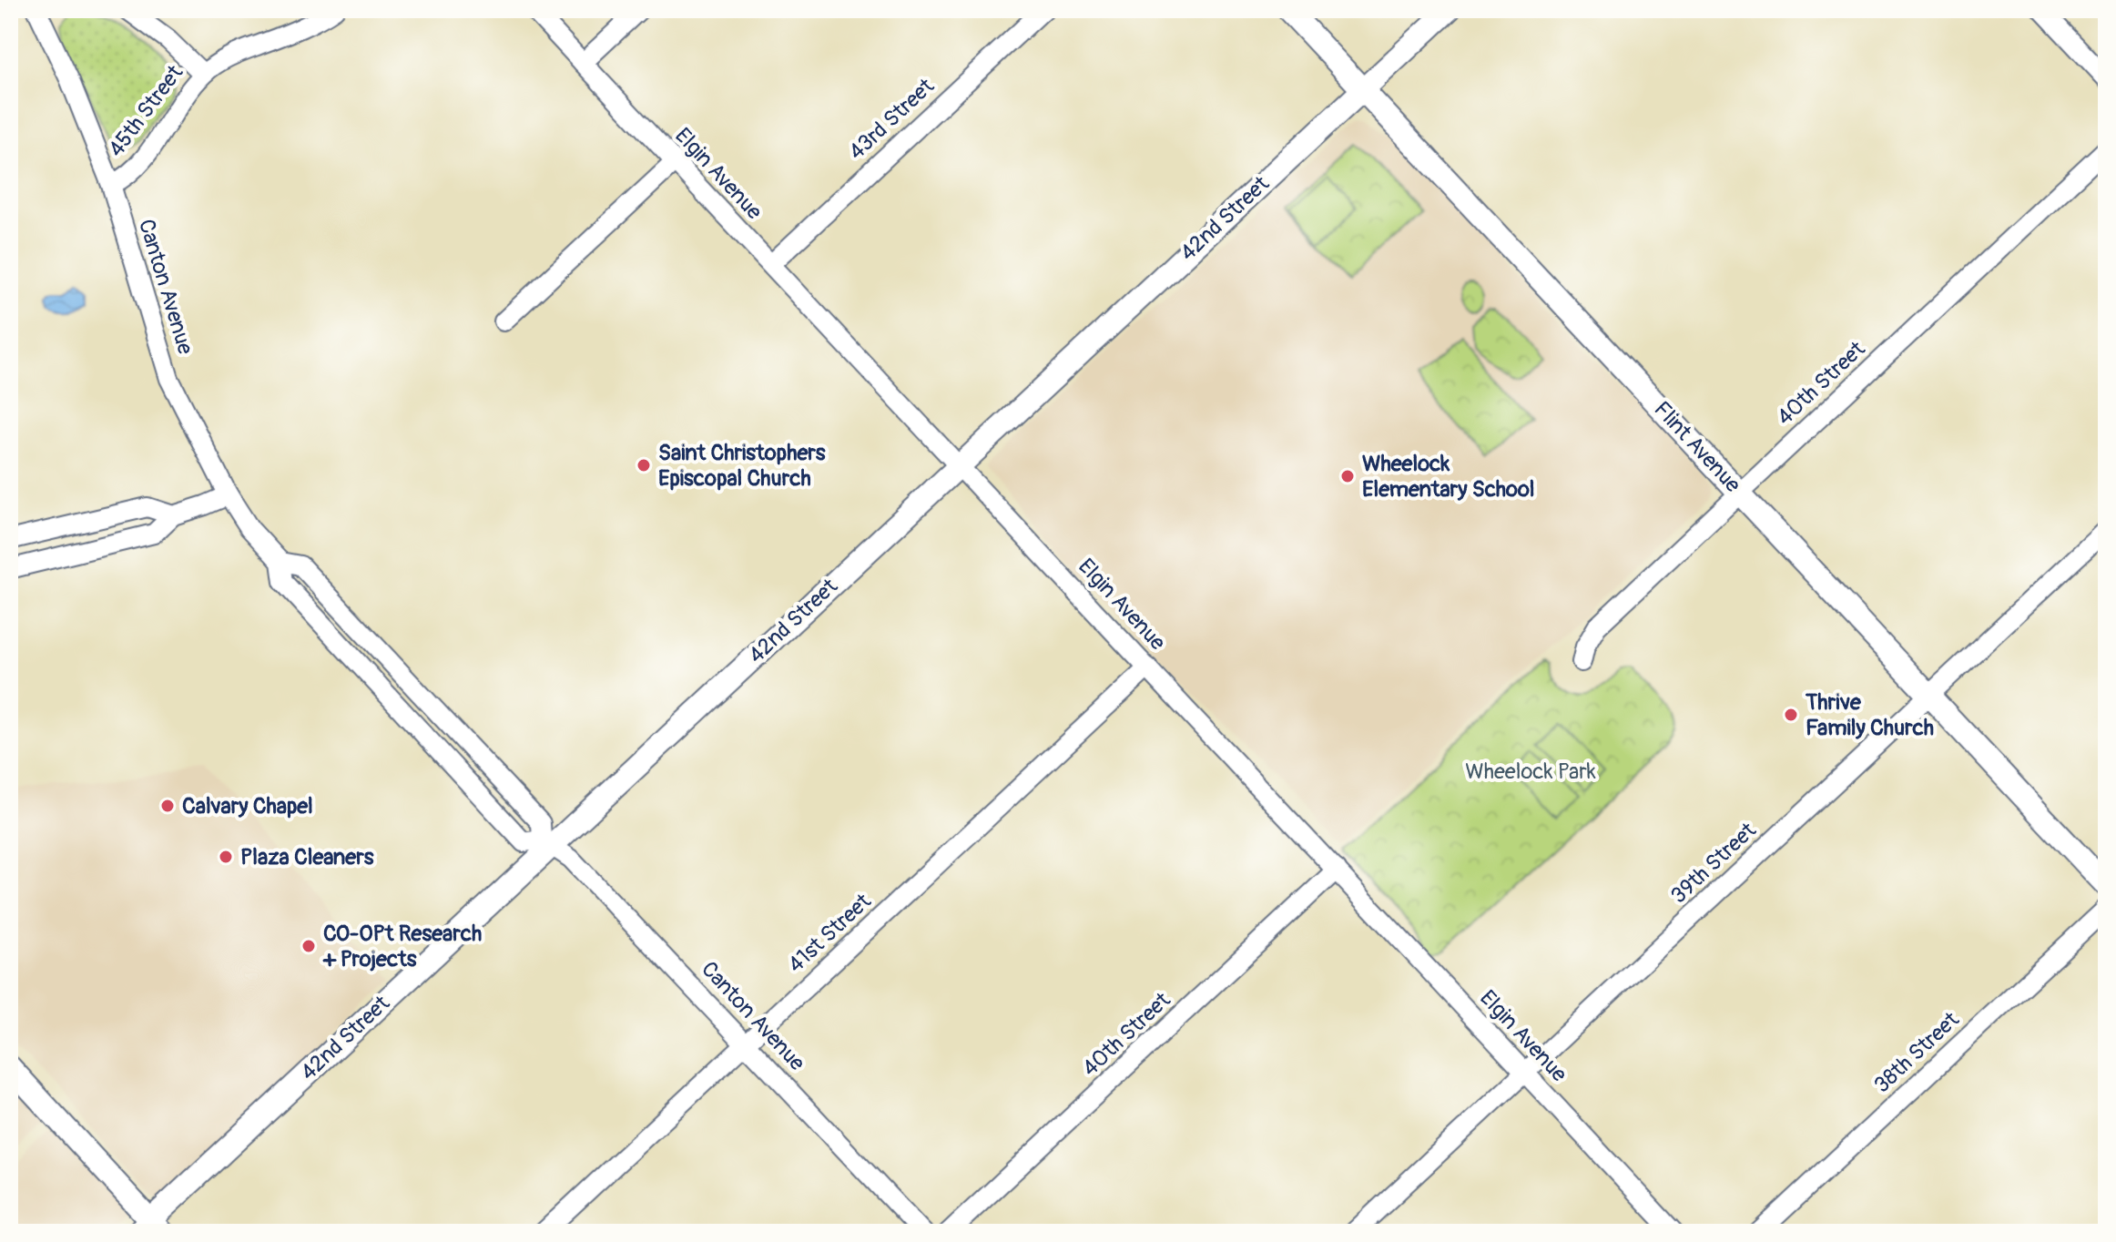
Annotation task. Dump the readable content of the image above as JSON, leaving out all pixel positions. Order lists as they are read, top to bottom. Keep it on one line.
{"streets":{"street":["45th Street","43rd Street","Elgin Avenue","42nd Street","Canton Avenue","40th Street","Flint Avenue","39th Street","41st Street","38th Street"]},"crossings":[["45th Street","Canton Avenue"],["43rd Street","Elgin Avenue"],["Elgin Avenue","42nd Street"],["Elgin Avenue","40th Street"],["Elgin Avenue","39th Street"],["Elgin Avenue","41st Street"],["42nd Street","Canton Avenue"],["42nd Street","Flint Avenue"],["Canton Avenue","41st Street"],["40th Street","Flint Avenue"],["Flint Avenue","39th Street"]],"parks":["Wheelock Park"],"places":["Saint Christophers Episcopal Church","Wheelock Elementary School","Thrive Family Church","Calvary Chapel","Plaza Cleaners","CO-OPt Research + Projects"]}
